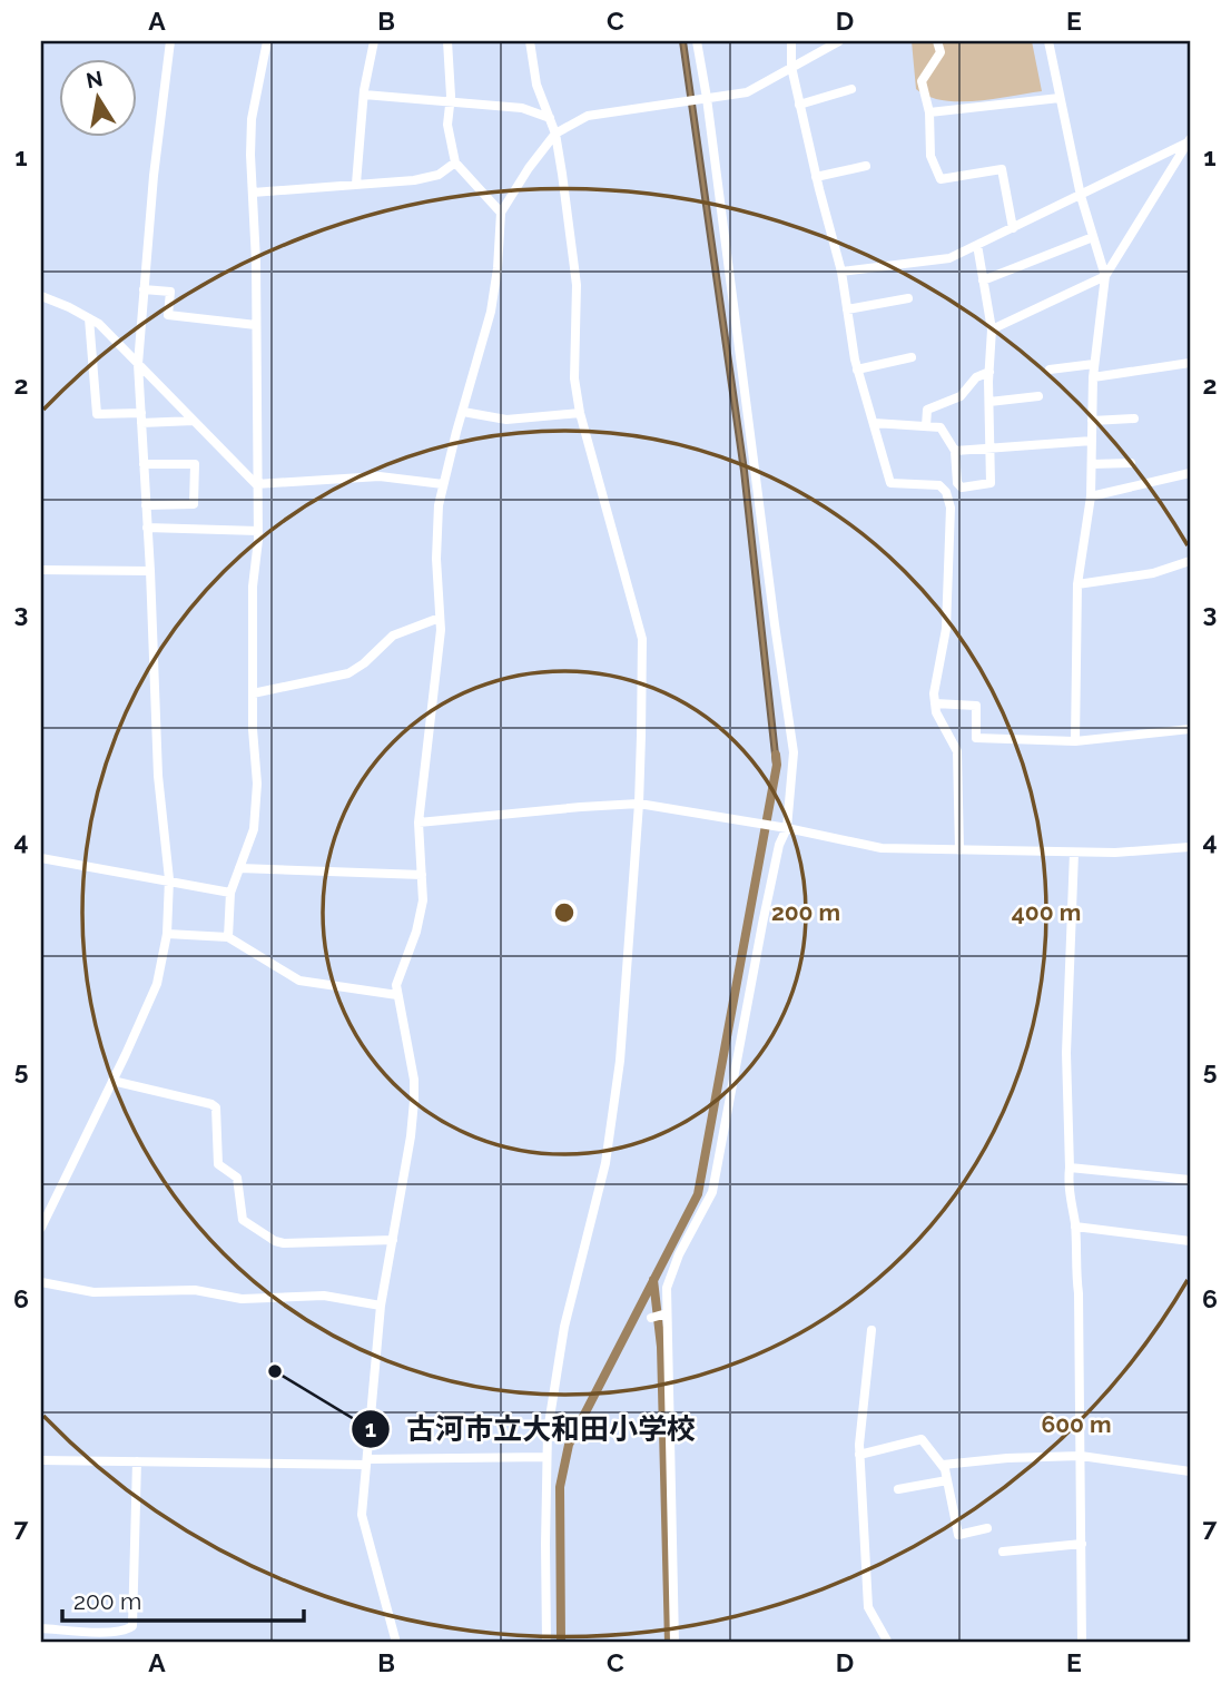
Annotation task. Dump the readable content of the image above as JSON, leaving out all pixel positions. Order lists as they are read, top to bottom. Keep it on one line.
{"places":["古河市立大和田小学校"],"scale_bar":"200 m","north":"top","grid":{"columns":["A","B","C","D","E"],"rows":["1","2","3","4","5","6","7"]},"rings":["200 m","400 m","600 m"]}
